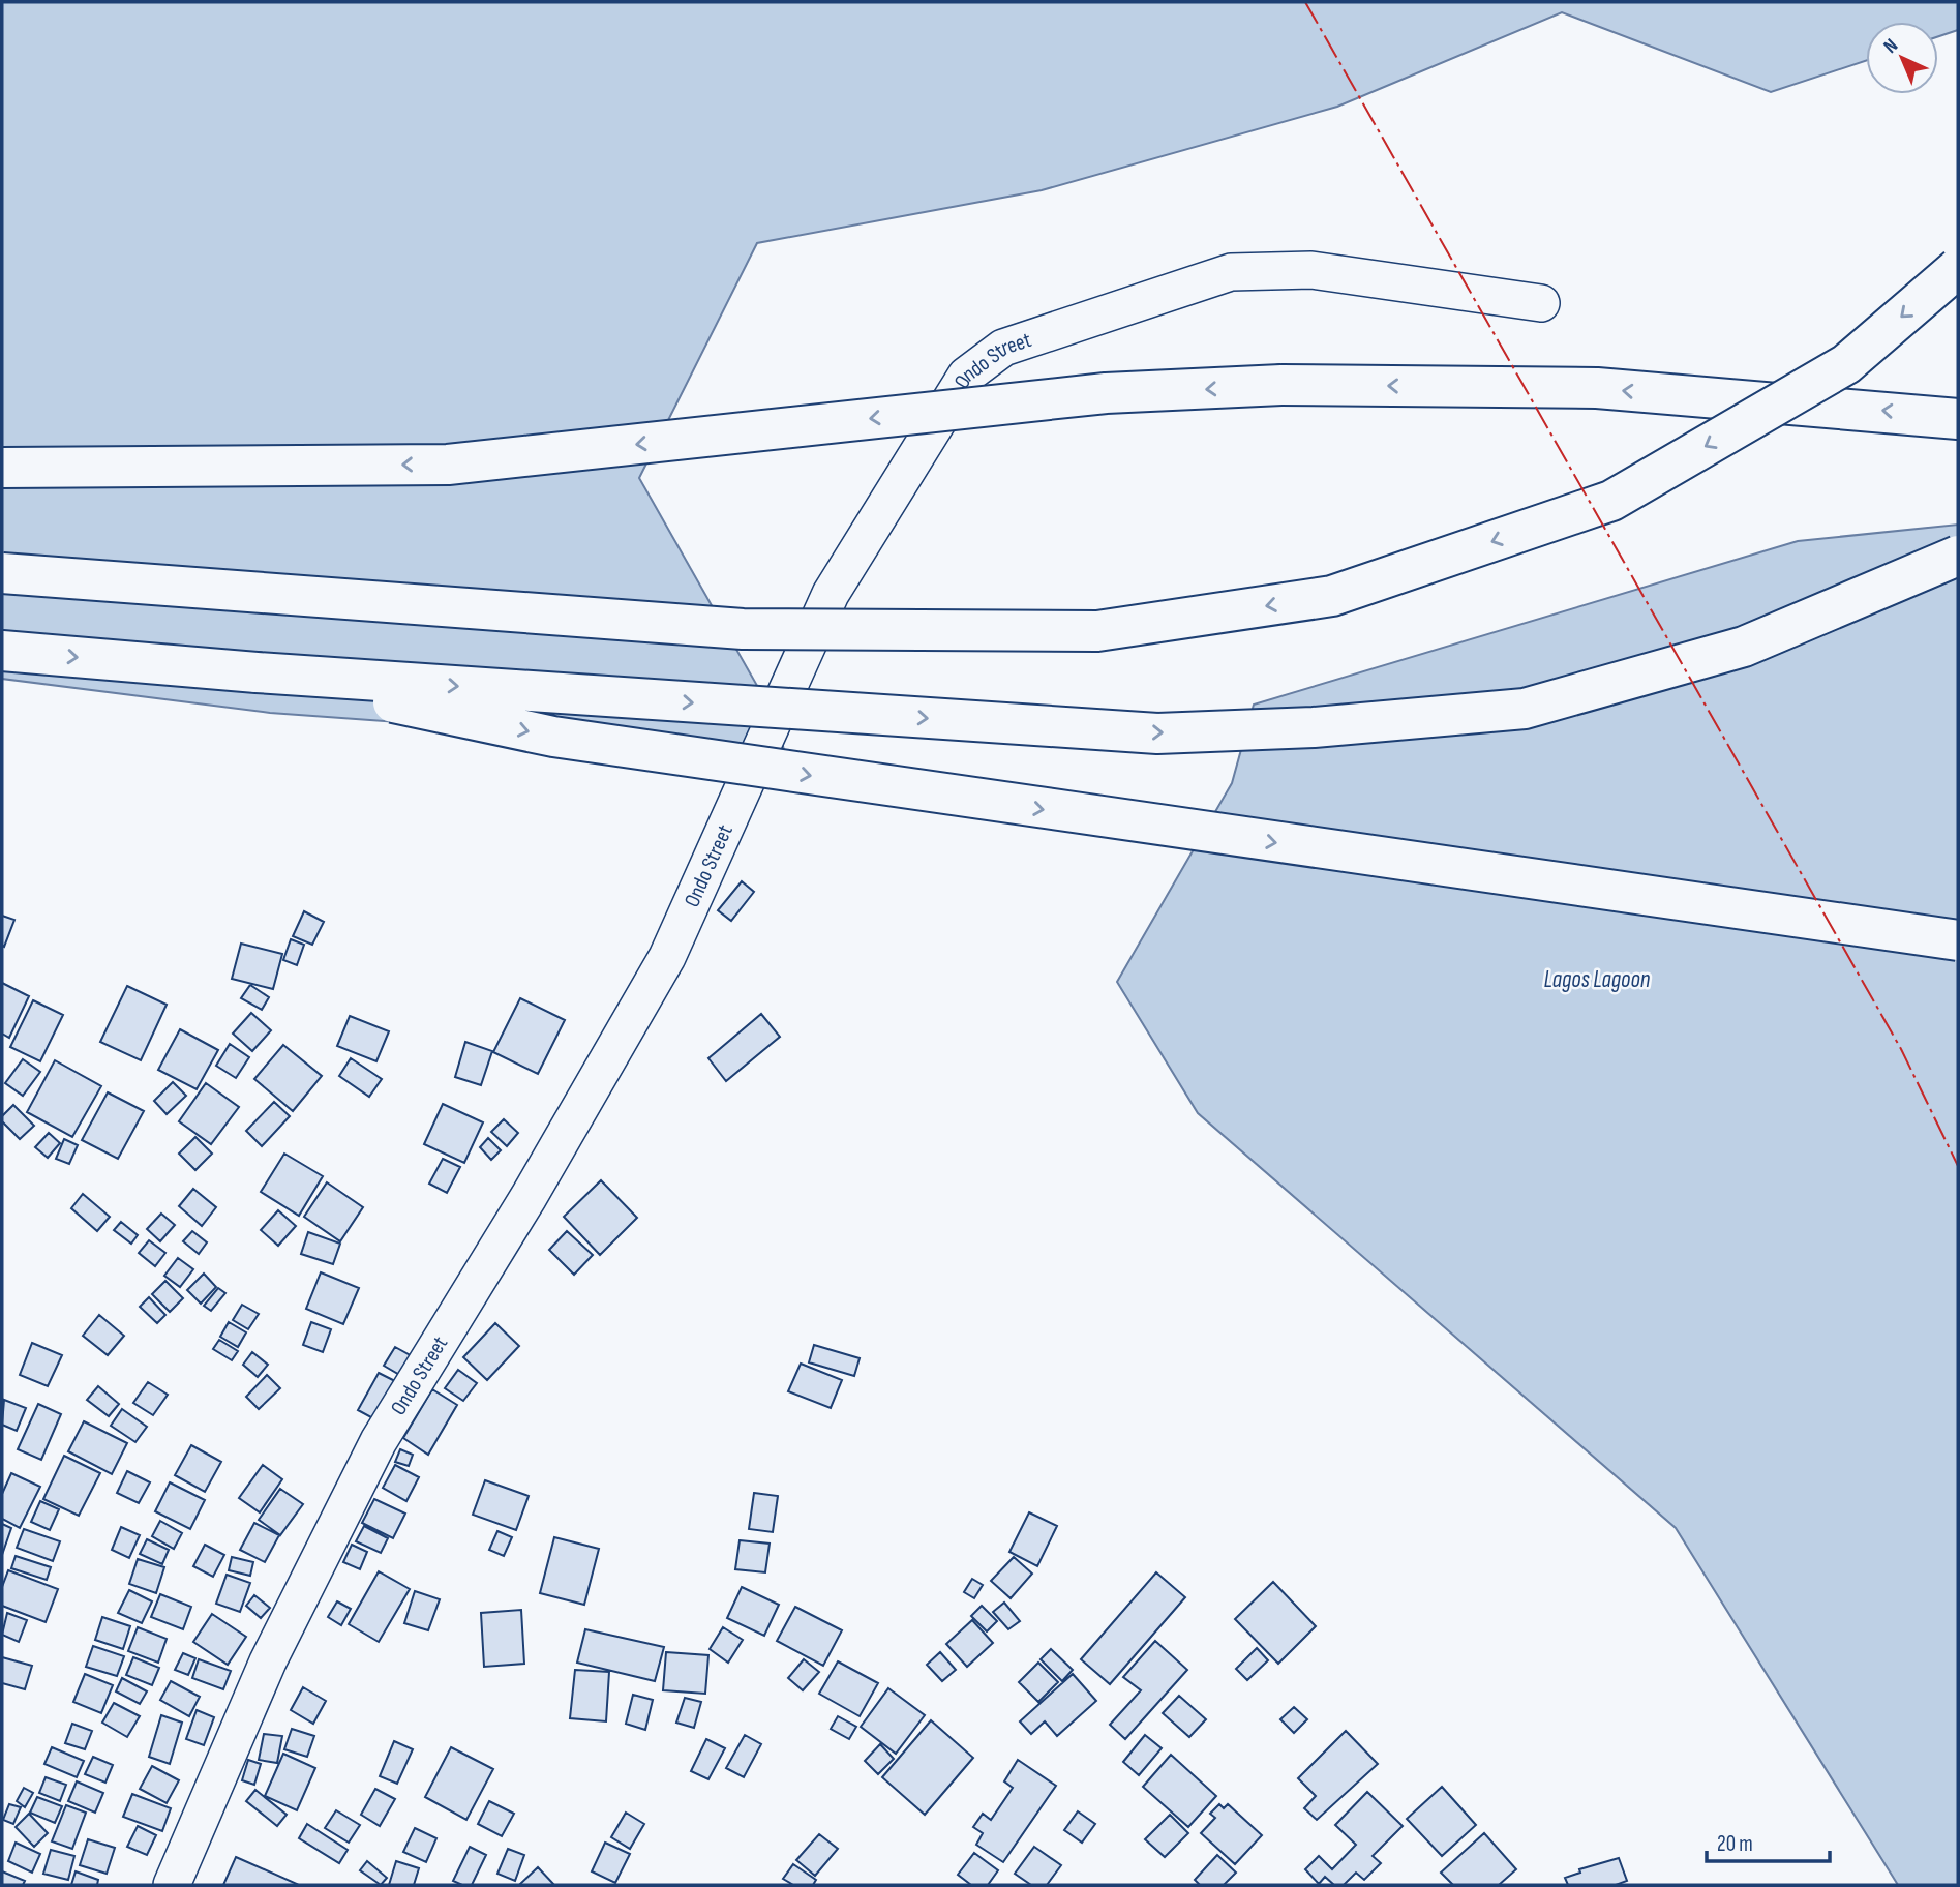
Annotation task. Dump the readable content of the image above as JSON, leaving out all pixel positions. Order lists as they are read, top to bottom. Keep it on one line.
{"streets":{"street":["Ondo Street"]},"water":["Lagos Lagoon"],"scale_bar":"20 m","north":"top left"}
